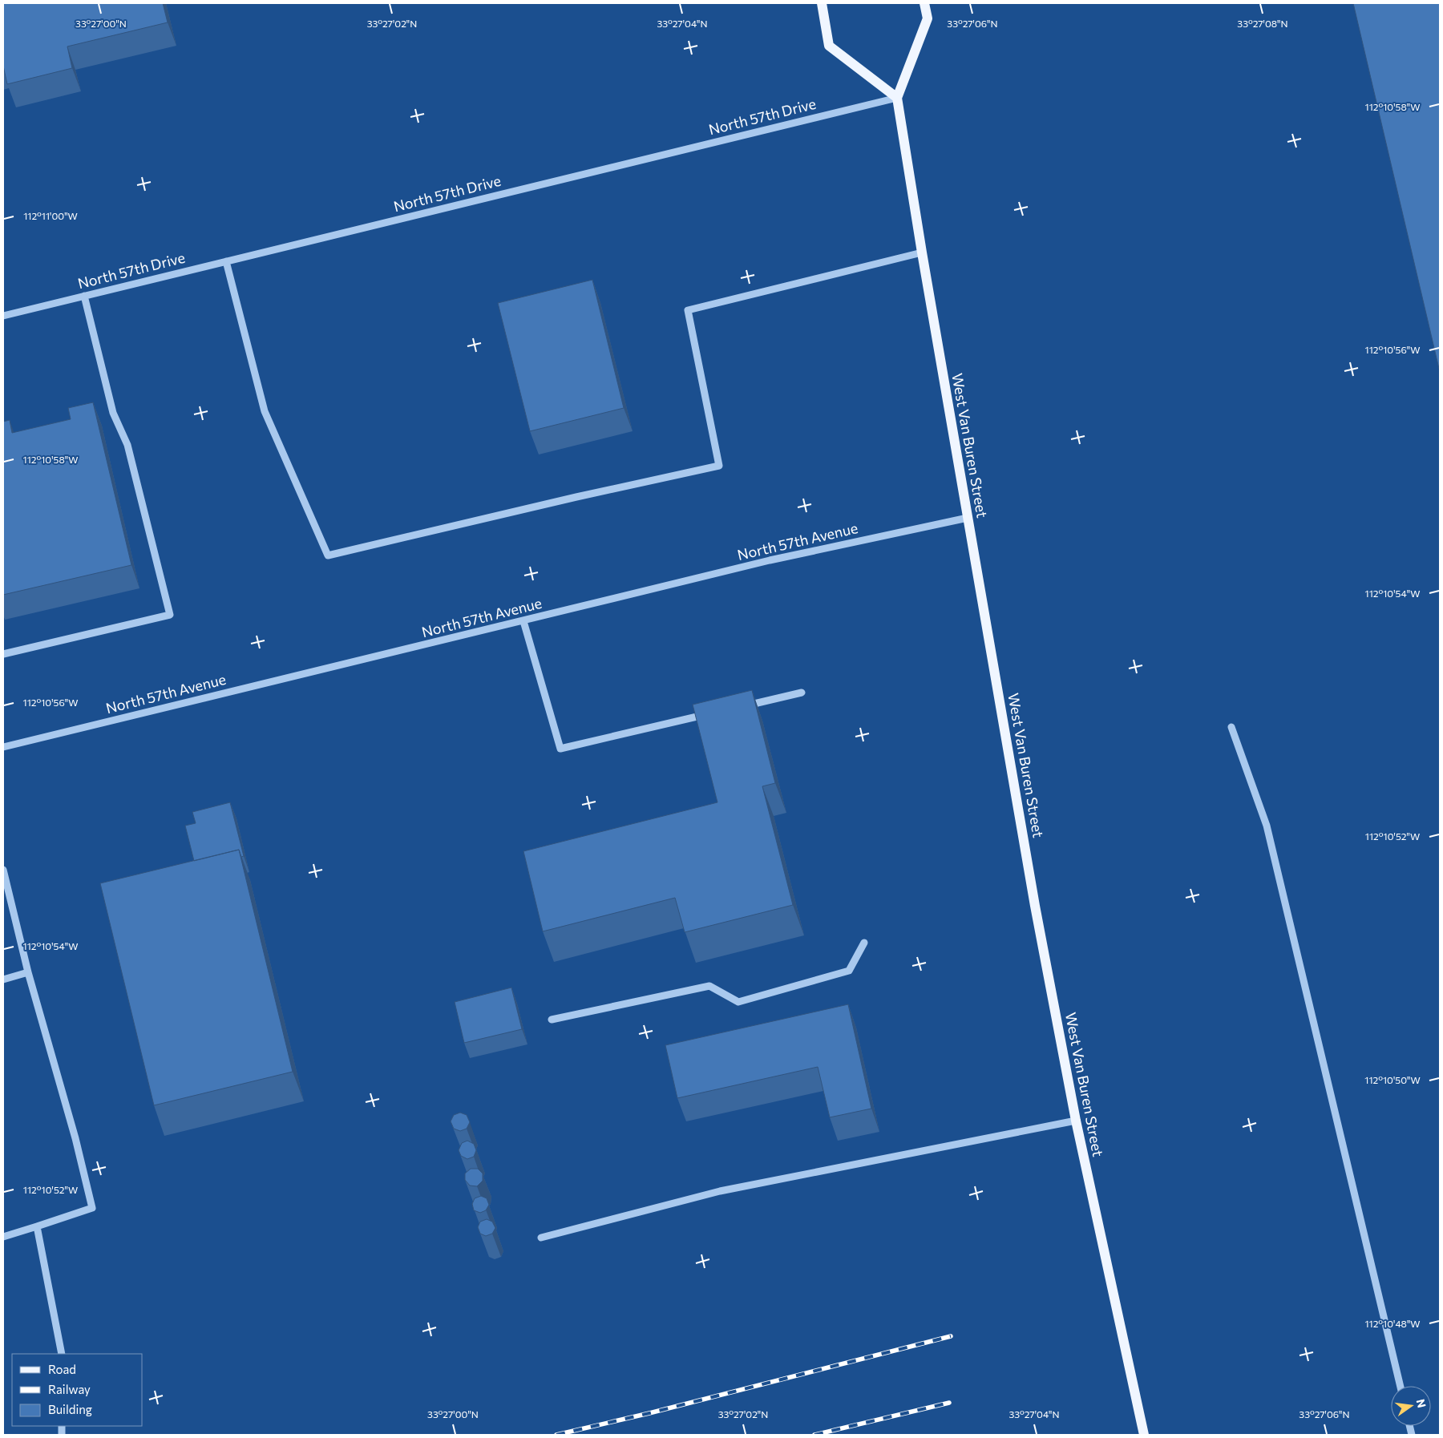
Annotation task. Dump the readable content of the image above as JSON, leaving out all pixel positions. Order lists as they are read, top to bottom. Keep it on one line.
{"streets":{"main road":["West Van Buren Street"],"street":["North 57th Drive","North 57th Avenue"]},"crossings":[["North 57th Drive","West Van Buren Street"],["West Van Buren Street","North 57th Avenue"]],"legend":["Road","Railway","Building"],"north":"right","coordinates":["33°27'08\"N","33°27'00\"N","33°27'02\"N","33°27'04\"N","33°27'06\"N","112°10'58\"W","112°11'00\"W","112°10'56\"W","112°10'54\"W","112°10'52\"W","112°10'50\"W","112°10'48\"W"]}
